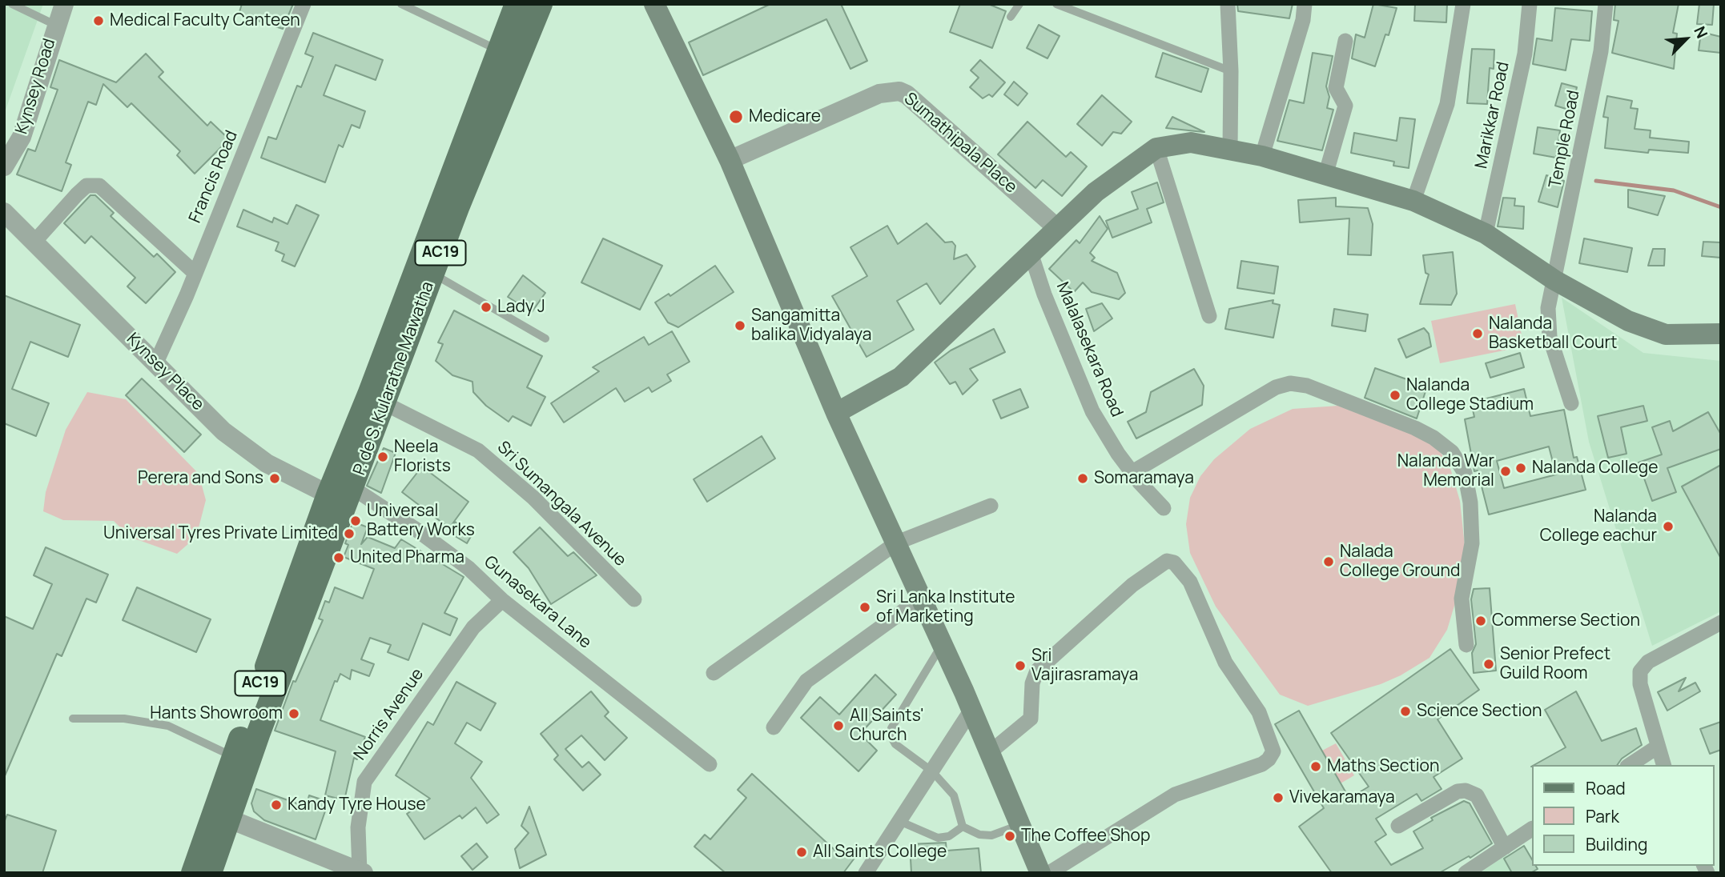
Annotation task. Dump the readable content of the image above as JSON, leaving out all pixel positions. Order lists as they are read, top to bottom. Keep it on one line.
{"streets":{"main road":["AC19","P. de S. Kularatne Mawatha"],"street":["Kynsey Road","Marikkar Road","Temple Road","Sumathipala Place","Francis Road","Malalasekara Road","Kynsey Place","Sri Sumangala Avenue","Gunasekara Lane","Norris Avenue"]},"crossings":[["Francis Road","Kynsey Place"],["AC19","Kynsey Place"],["AC19","P. de S. Kularatne Mawatha"],["AC19","Gunasekara Lane"],["Kynsey Place","P. de S. Kularatne Mawatha"],["Kynsey Place","Gunasekara Lane"],["P. de S. Kularatne Mawatha","Sri Sumangala Avenue"],["P. de S. Kularatne Mawatha","Gunasekara Lane"],["Gunasekara Lane","Norris Avenue"]],"places":["Medical Faculty Canteen","Medicare","Lady J","Sangamitta balika Vidyalaya","Nalanda Basketball Court","Nalanda College Stadium","Neela Florists","Nalanda College","Nalanda War Memorial","Perera and Sons","Somaramaya","Universal Battery Works","Nalanda College eachur","Universal Tyres Private Limited","United Pharma","Nalada College Ground","Sri Lanka Institute of Marketing","Commerse Section","Senior Prefect Guild Room","Sri Vajirasramaya","Science Section","Hants Showroom","All Saints' Church","Maths Section","Vivekaramaya","Kandy Tyre House","The Coffee Shop","All Saints College"],"legend":["Road","Park","Building"],"north":"top right"}
